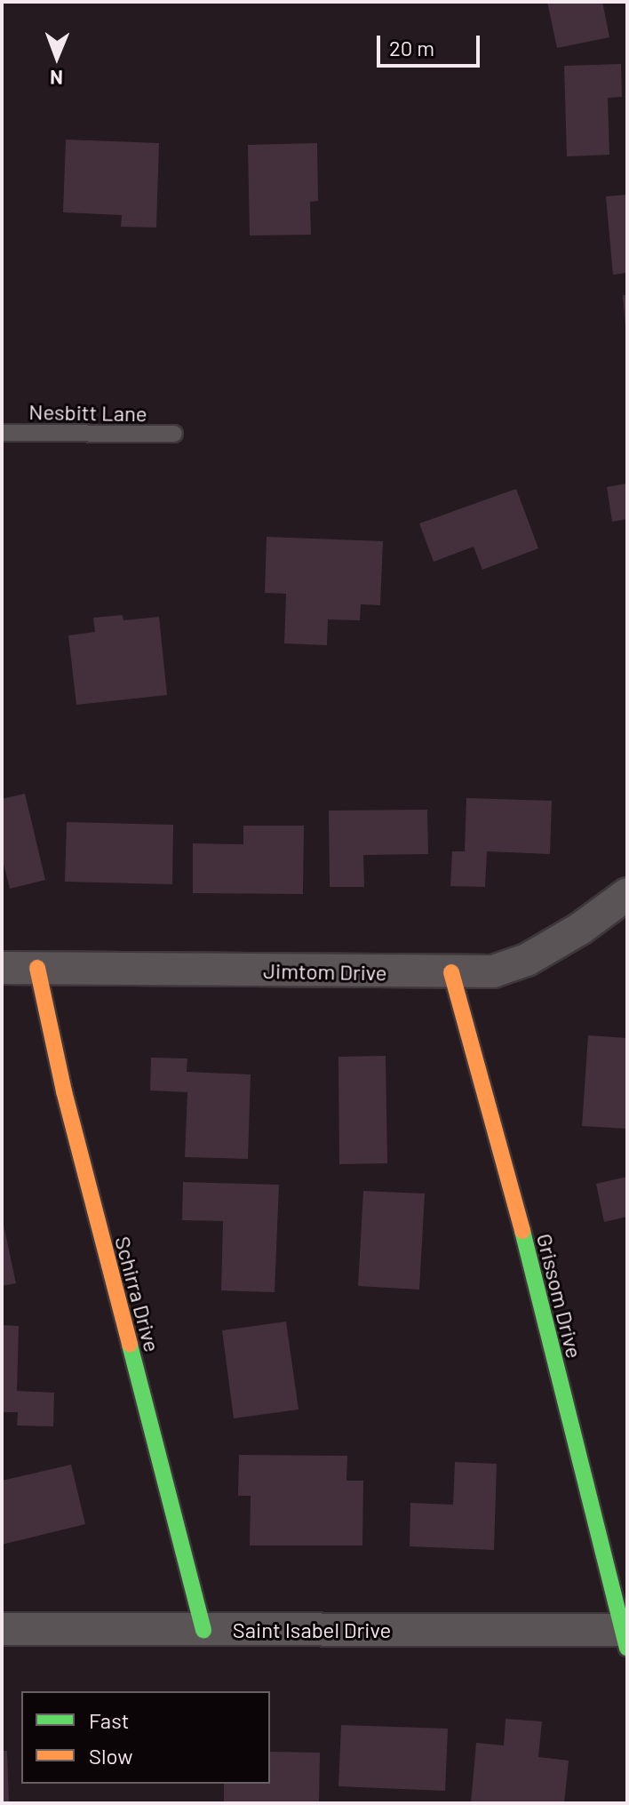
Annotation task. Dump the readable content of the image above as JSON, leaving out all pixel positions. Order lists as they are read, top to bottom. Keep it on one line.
{"streets":{"street":["Jimtom Drive","Schirra Drive","Grissom Drive","Saint Isabel Drive"],"lane":["Nesbitt Lane"]},"crossings":[["Jimtom Drive","Schirra Drive"],["Jimtom Drive","Grissom Drive"],["Schirra Drive","Saint Isabel Drive"],["Grissom Drive","Saint Isabel Drive"]],"legend":["Fast","Slow"],"scale_bar":"20 m","north":"bottom"}
